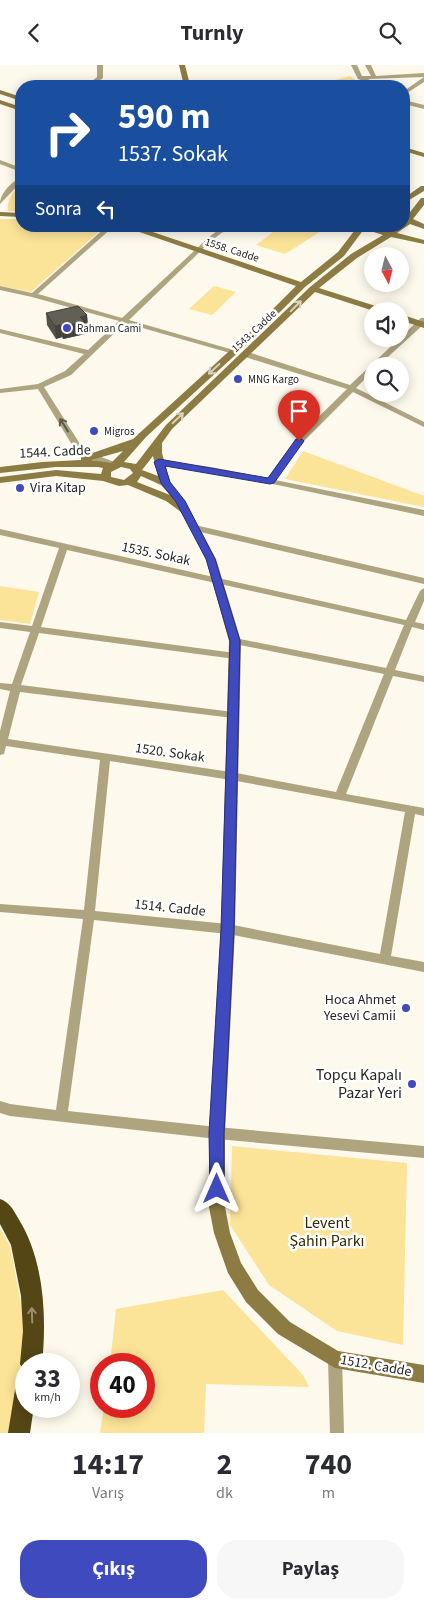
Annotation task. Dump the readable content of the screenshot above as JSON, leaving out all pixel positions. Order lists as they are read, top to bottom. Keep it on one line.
{"streets":{"main road":["1558. Cadde","1543. Cadde","1544. Cadde","1512. Cadde"],"street":["1535. Sokak","1520. Sokak","1514. Cadde"]},"crossings":[["1558. Cadde","1543. Cadde"],["1543. Cadde","1544. Cadde"],["1543. Cadde","1512. Cadde"],["1544. Cadde","1512. Cadde"],["1535. Sokak","1512. Cadde"],["1520. Sokak","1512. Cadde"],["1514. Cadde","1512. Cadde"]],"parks":["Levent Şahin Parkı"],"places":["Rahman Cami","MNG Kargo","Migros","Vira Kitap","Hoca Ahmet Yesevi Camii","Topçu Kapalı Pazar Yeri"],"north":"bottom","page":{"header":"Turnly","turn":["590 m","1537. Sokak"],"then":"Sonra","speed":"33 km/h","limit":"40","eta":["14:17","Varış","2","dk","740","m"],"buttons":["Çıkış","Paylaş"]}}
